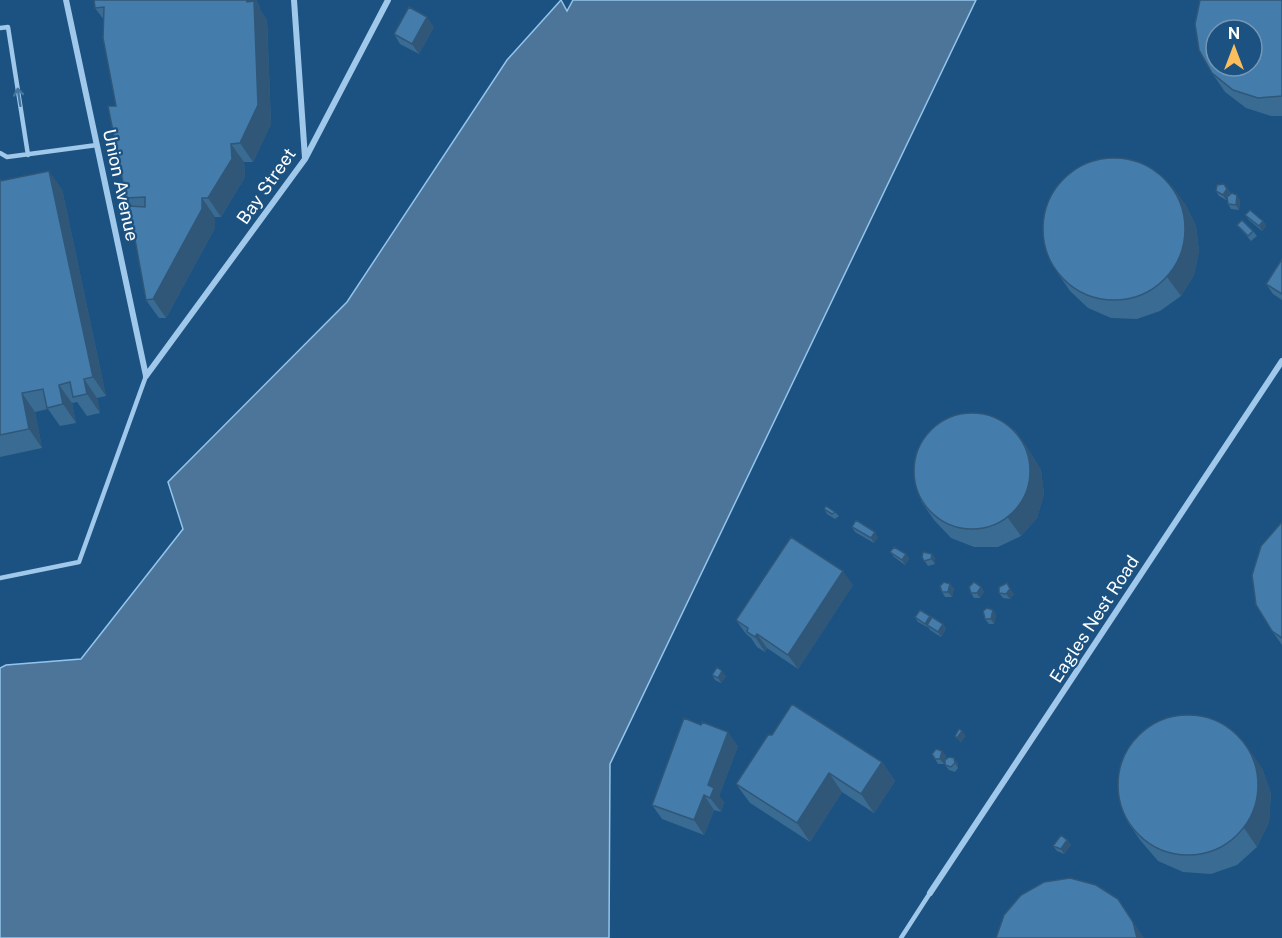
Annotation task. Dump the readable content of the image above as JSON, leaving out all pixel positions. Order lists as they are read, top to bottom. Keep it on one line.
{"streets":{"street":["Union Avenue","Bay Street","Eagles Nest Road"]},"crossings":[["Union Avenue","Bay Street"]],"north":"top"}
